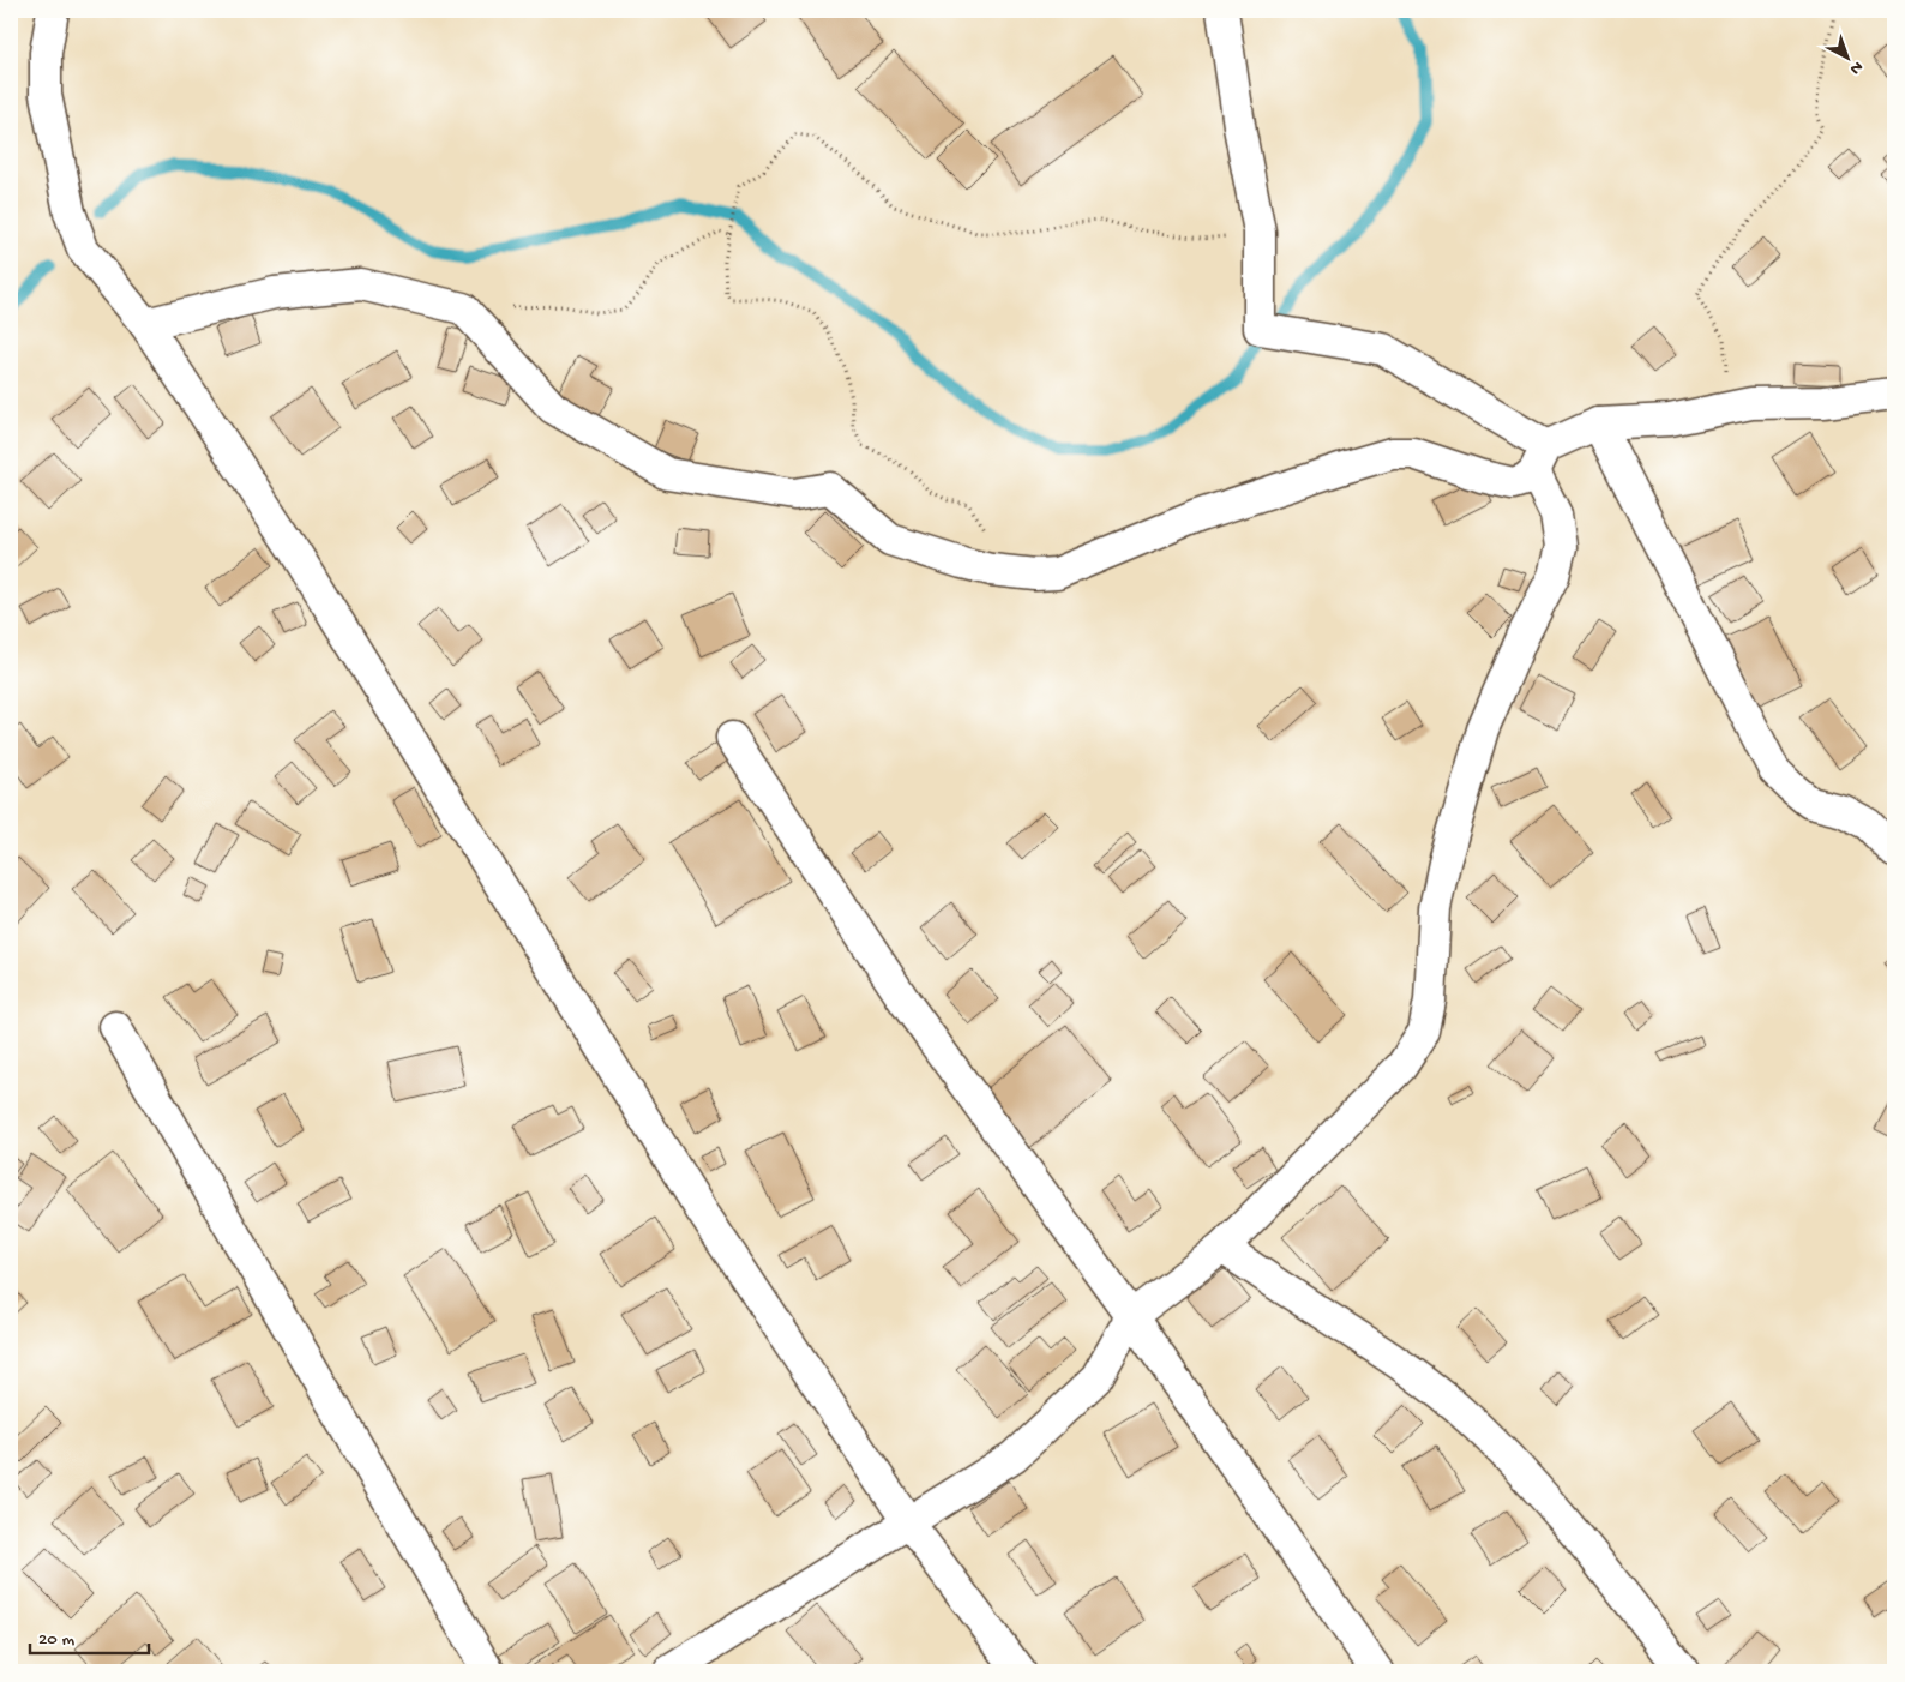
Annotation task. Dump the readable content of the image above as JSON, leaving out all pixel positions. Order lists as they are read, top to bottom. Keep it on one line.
{"scale_bar":"20 m","north":"bottom right"}
